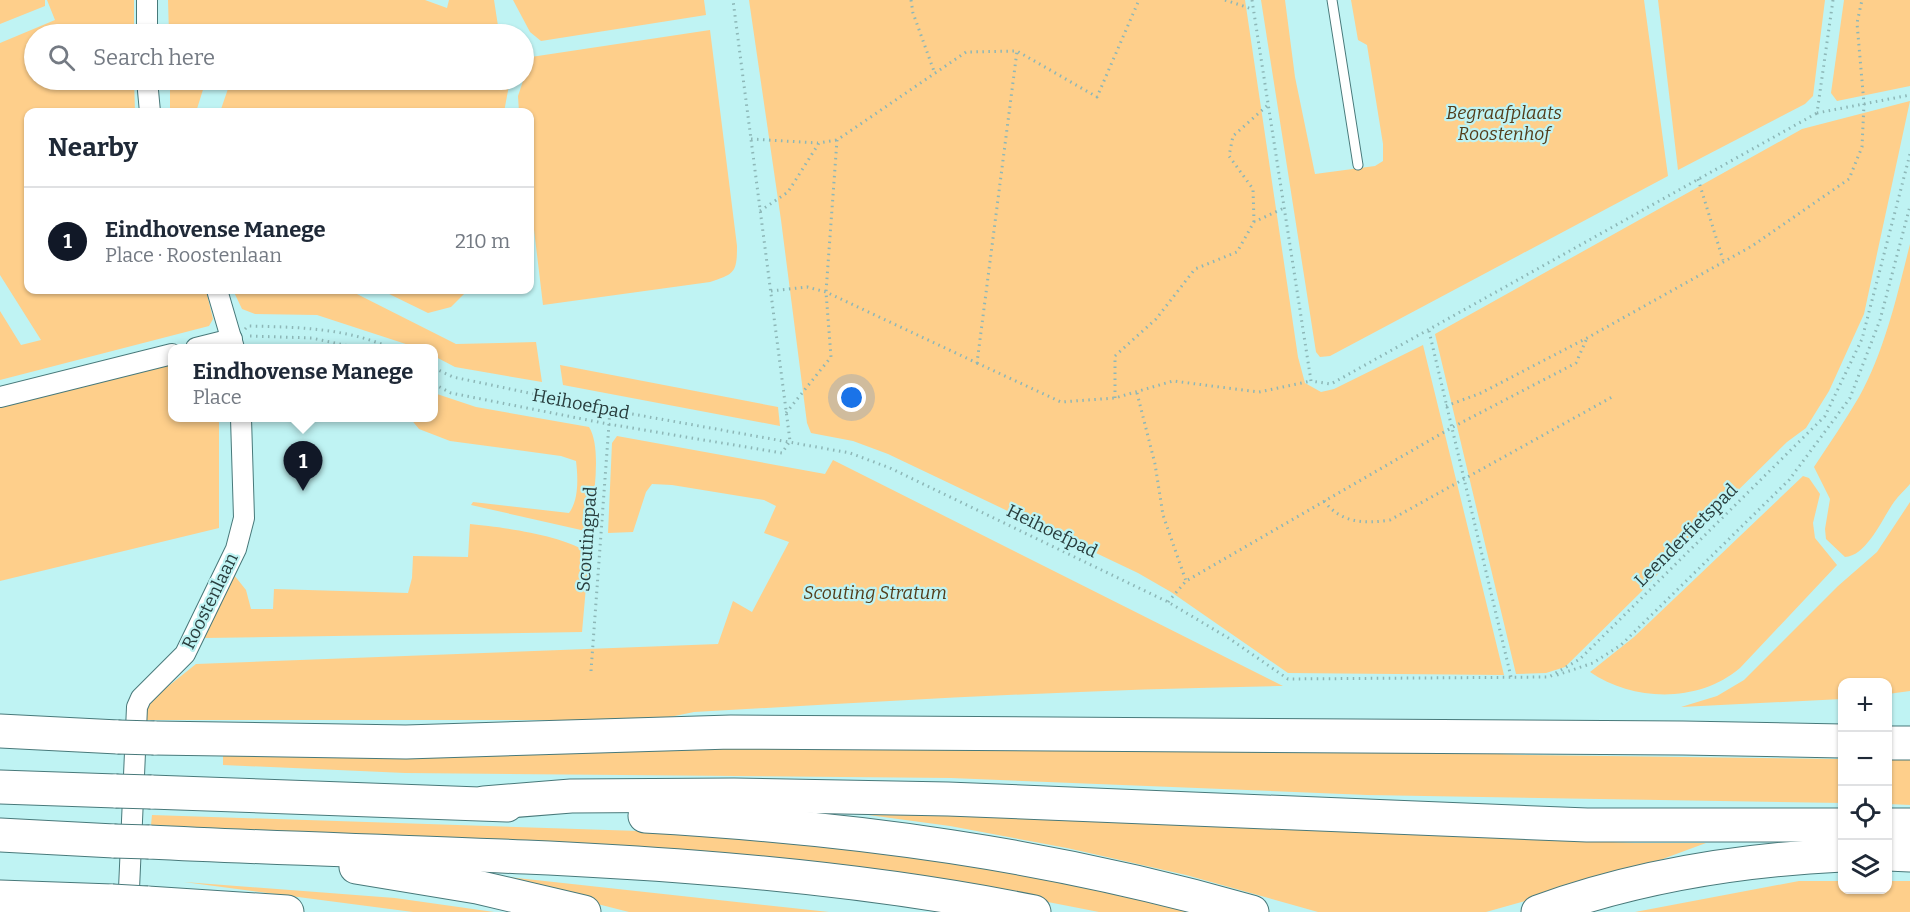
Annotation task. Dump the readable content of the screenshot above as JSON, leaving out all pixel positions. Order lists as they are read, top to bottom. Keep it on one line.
{"streets":{"street":["Roostenlaan"],"path":["Heihoefpad","Leenderfietspad","Scoutingpad"]},"crossings":[["Heihoefpad","Leenderfietspad"],["Heihoefpad","Scoutingpad"]],"parks":["Begraafplaats Roostenhof","Scouting Stratum"],"page":{"search":"Search here","heading":"Nearby","list":[{"mark":"1","name":"Eindhovense Manege","note":"Place · Roostenlaan","value":"210 m"}],"popup":["Eindhovense Manege","Place"],"pins":"1","map_buttons":["+","−"]}}
